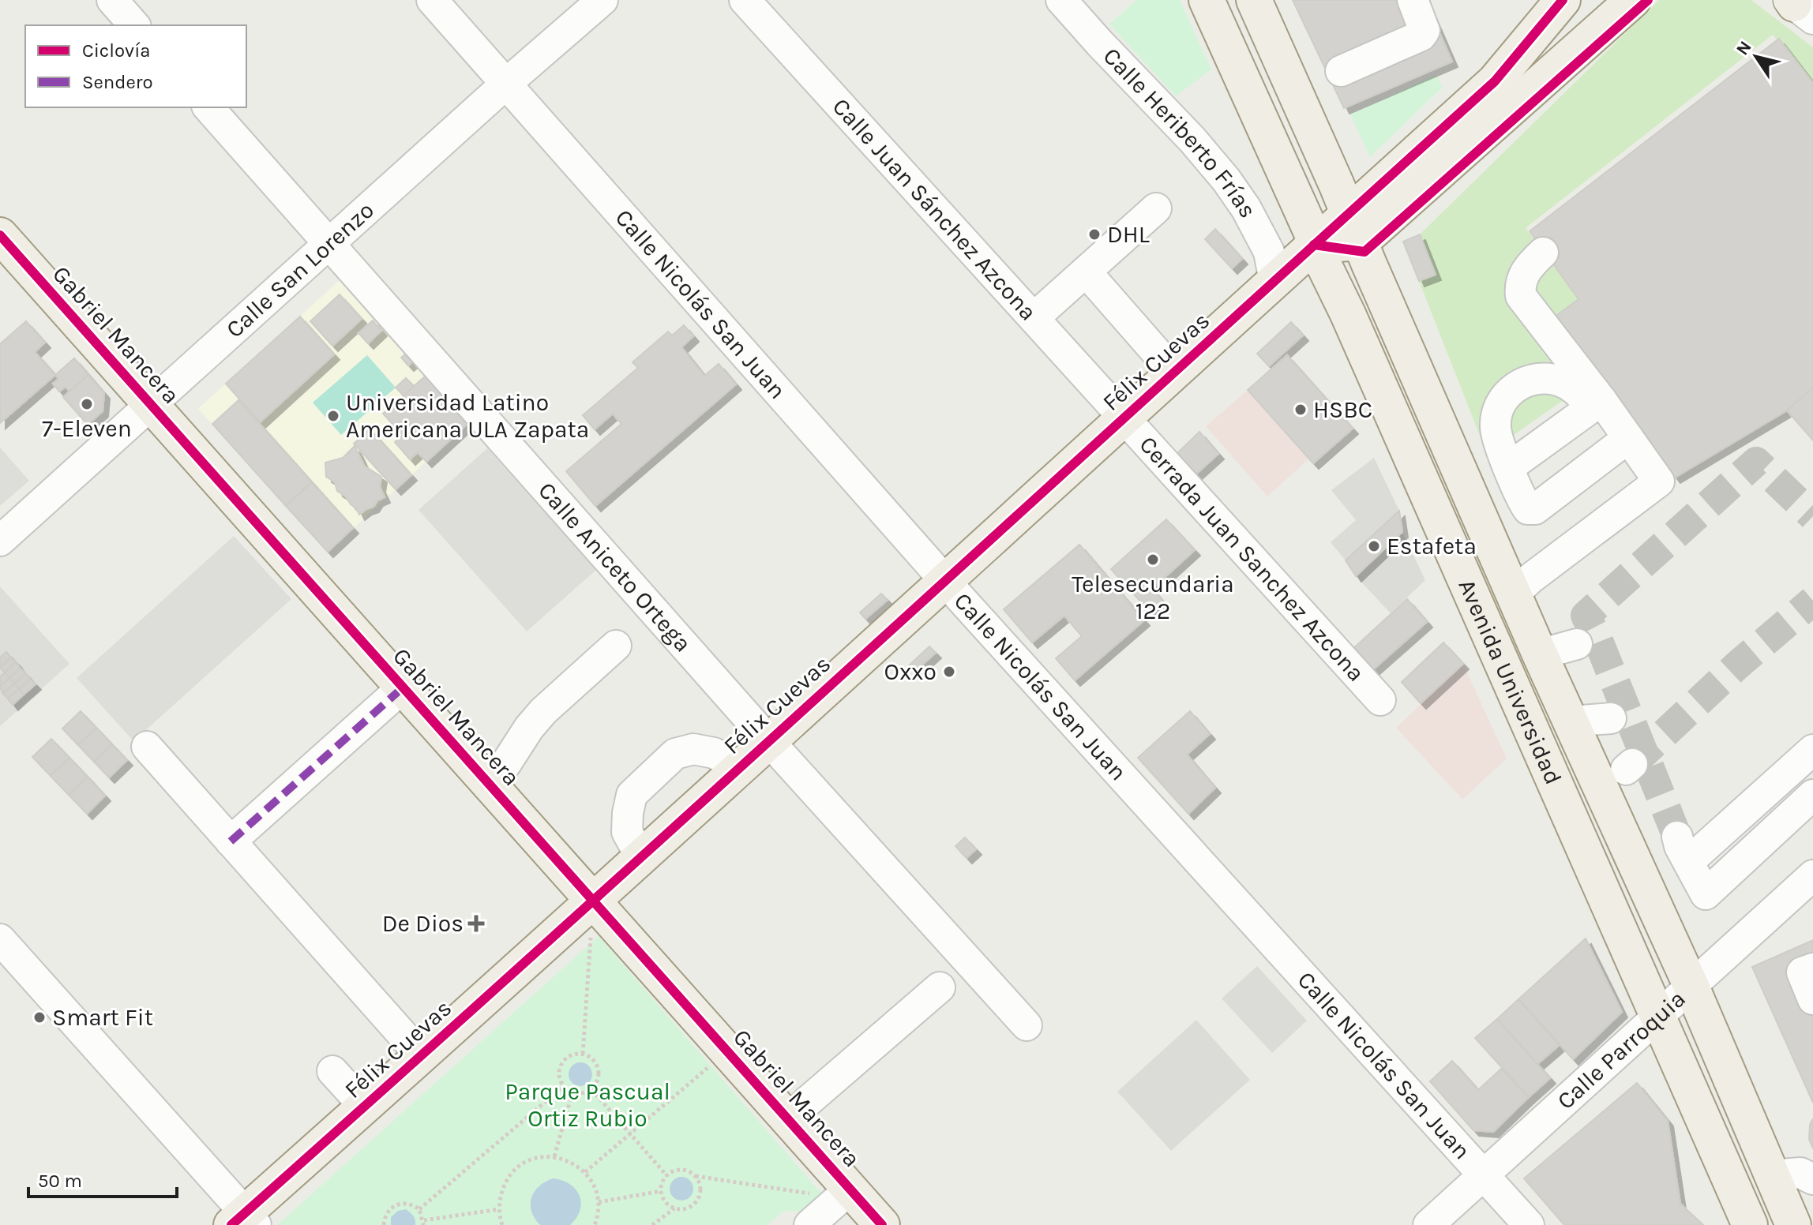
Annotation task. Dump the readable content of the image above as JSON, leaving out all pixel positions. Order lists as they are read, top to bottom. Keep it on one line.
{"streets":{"main road":["Gabriel Mancera","Félix Cuevas","Avenida Universidad"],"street":["Calle Heriberto Frías","Calle Juan Sánchez Azcona","Calle San Lorenzo","Calle Nicolás San Juan","Cerrada Juan Sanchez Azcona","Calle Aniceto Ortega","Calle Parroquia"]},"crossings":[["Calle Heriberto Frías","Félix Cuevas"],["Calle Juan Sánchez Azcona","Félix Cuevas"],["Calle Juan Sánchez Azcona","Cerrada Juan Sanchez Azcona"],["Calle San Lorenzo","Calle Nicolás San Juan"],["Calle San Lorenzo","Gabriel Mancera"],["Calle San Lorenzo","Calle Aniceto Ortega"],["Calle Nicolás San Juan","Félix Cuevas"],["Calle Nicolás San Juan","Calle Parroquia"],["Gabriel Mancera","Félix Cuevas"],["Félix Cuevas","Cerrada Juan Sanchez Azcona"],["Félix Cuevas","Calle Aniceto Ortega"],["Félix Cuevas","Avenida Universidad"],["Avenida Universidad","Calle Parroquia"]],"parks":["Parque Pascual Ortiz Rubio"],"places":{"other":["DHL","7-Eleven","HSBC","Universidad Latino Americana ULA Zapata","Estafeta","Telesecundaria 122","Oxxo","Smart Fit"],"health":["De Dios"]},"legend":["Ciclovía","Sendero"],"scale_bar":"50 m","north":"top left"}
